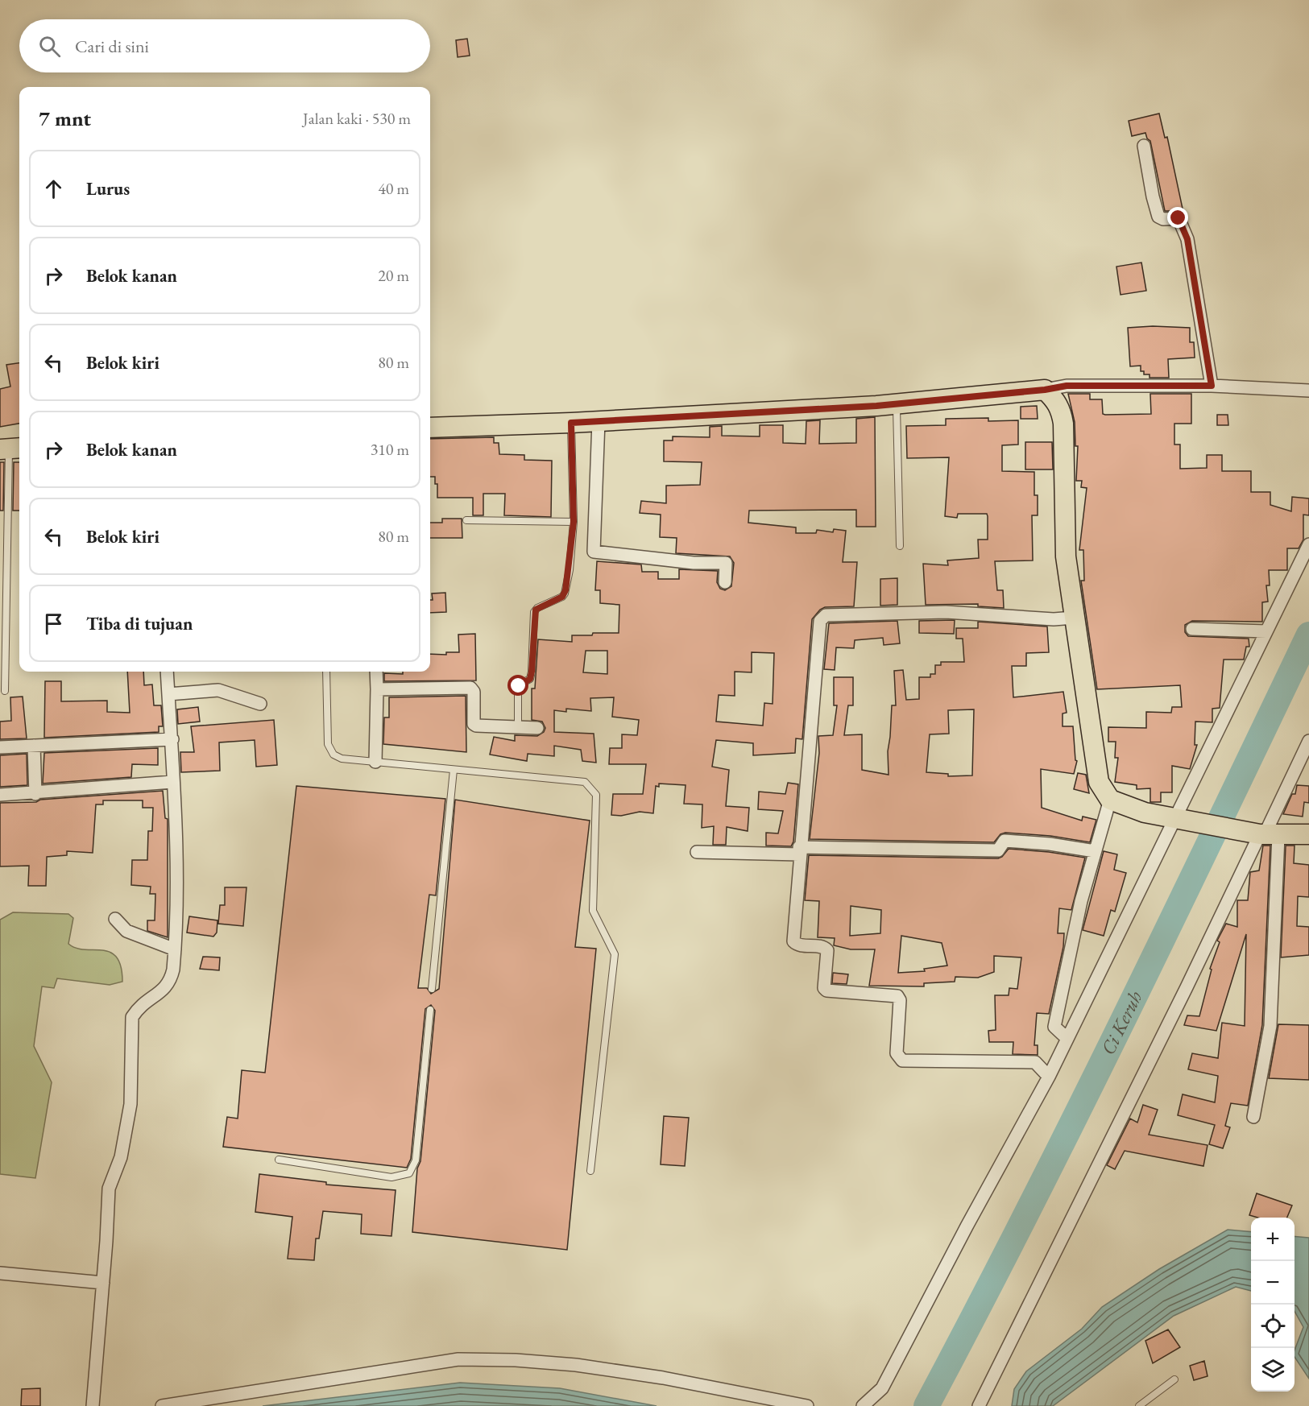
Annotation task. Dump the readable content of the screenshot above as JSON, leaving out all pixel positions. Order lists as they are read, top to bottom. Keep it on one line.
{"water":["Ci Keruh"],"page":{"search":"Cari di sini","heading":["7 mnt","Jalan kaki · 530 m"],"list":[["Lurus","40 m"],["Belok kanan","20 m"],["Belok kiri","80 m"],["Belok kanan","310 m"],["Belok kiri","80 m"],"Tiba di tujuan"],"map_buttons":["+","−"]}}
